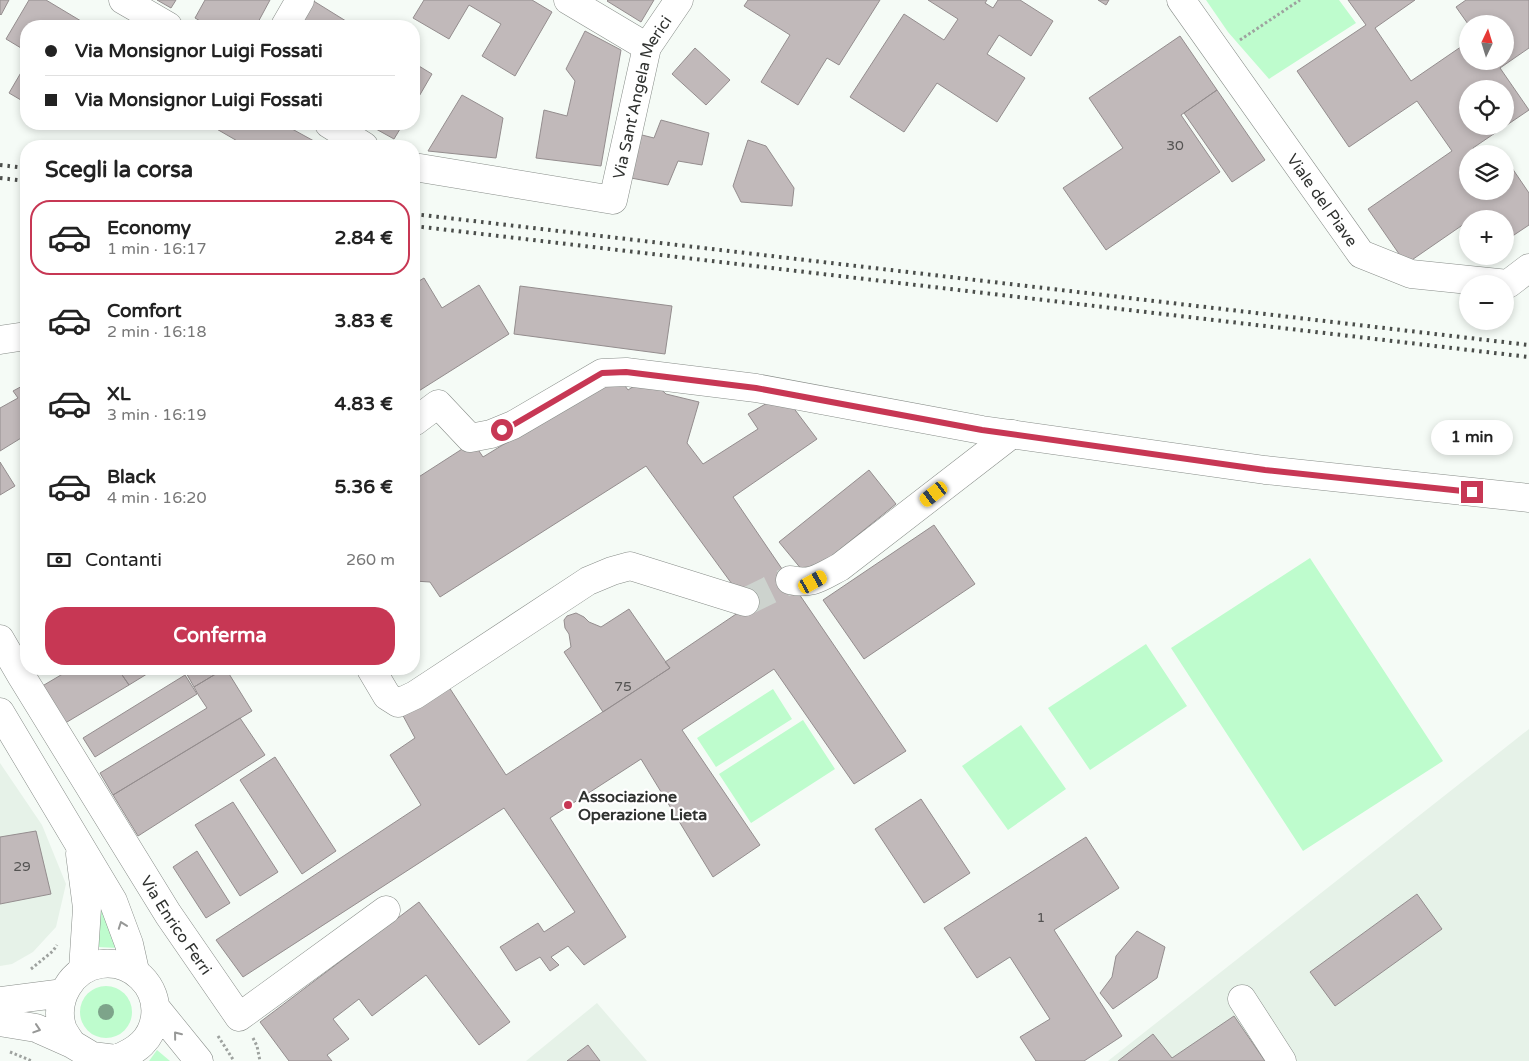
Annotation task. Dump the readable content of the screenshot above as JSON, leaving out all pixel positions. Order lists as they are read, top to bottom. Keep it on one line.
{"streets":{"street":["Via Sant'Angela Merici","Viale del Piave","Via Enrico Ferri"]},"places":["Associazione Operazione Lieta"],"house_numbers":["30","75","29","1"],"north":"top","page":{"map_buttons":["+","−"],"banner":["Via Monsignor Luigi Fossati","Via Monsignor Luigi Fossati"],"heading":"Scegli la corsa","list":[{"name":"Economy","note":"1 min · 16:17","value":"2.84 €"},{"name":"Comfort","note":"2 min · 16:18","value":"3.83 €"},{"name":"XL","note":"3 min · 16:19","value":"4.83 €"},{"name":"Black","note":"4 min · 16:20","value":"5.36 €"}],"bubble":"1 min","pay":["Contanti","260 m"],"buttons":"Conferma"}}
